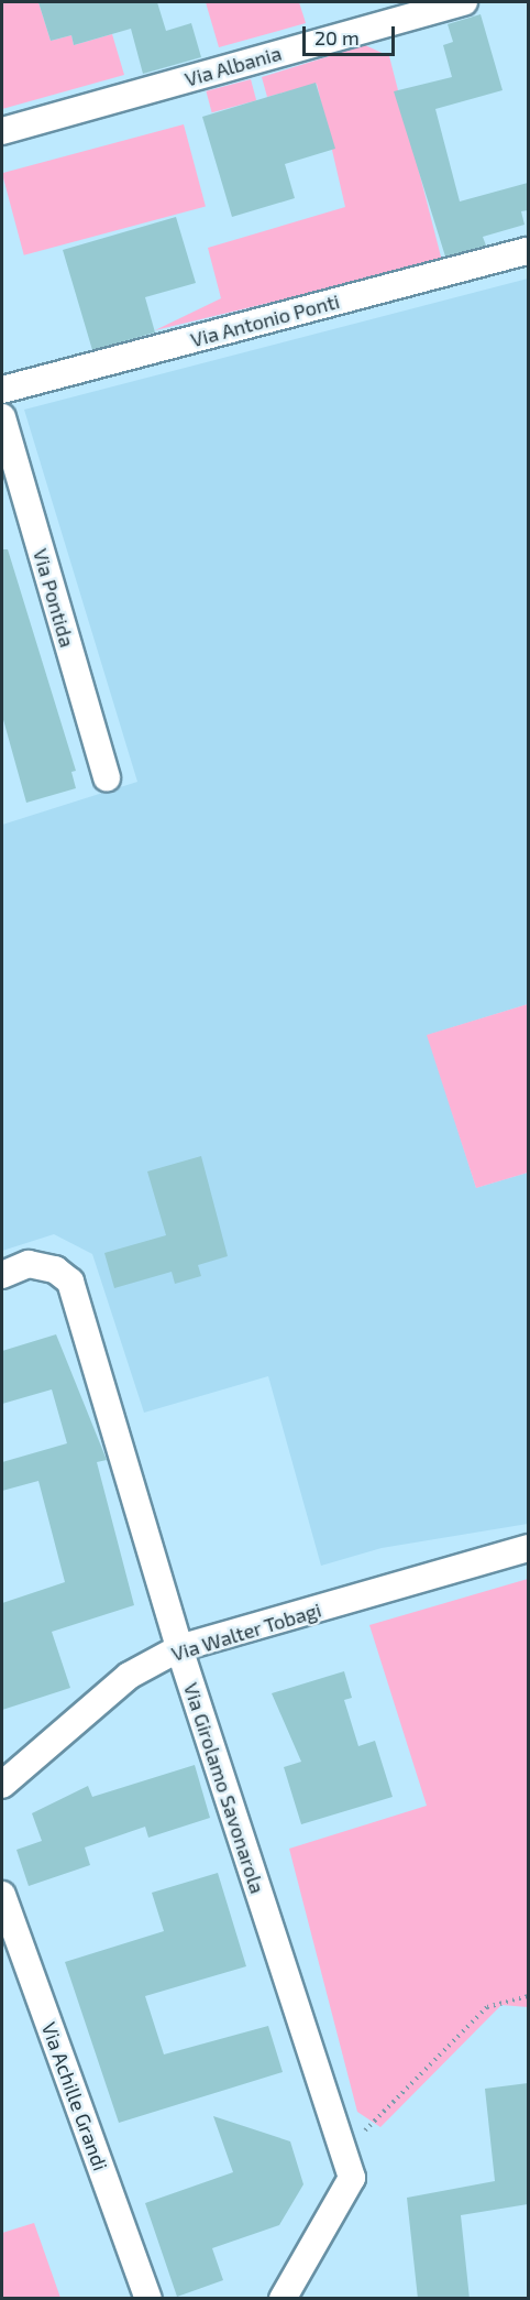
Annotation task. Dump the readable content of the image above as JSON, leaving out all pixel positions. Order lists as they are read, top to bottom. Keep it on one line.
{"streets":{"street":["Via Albania","Via Antonio Ponti","Via Pontida","Via Walter Tobagi","Via Girolamo Savonarola","Via Achille Grandi"]},"crossings":[["Via Walter Tobagi","Via Girolamo Savonarola"]],"scale_bar":"20 m"}
